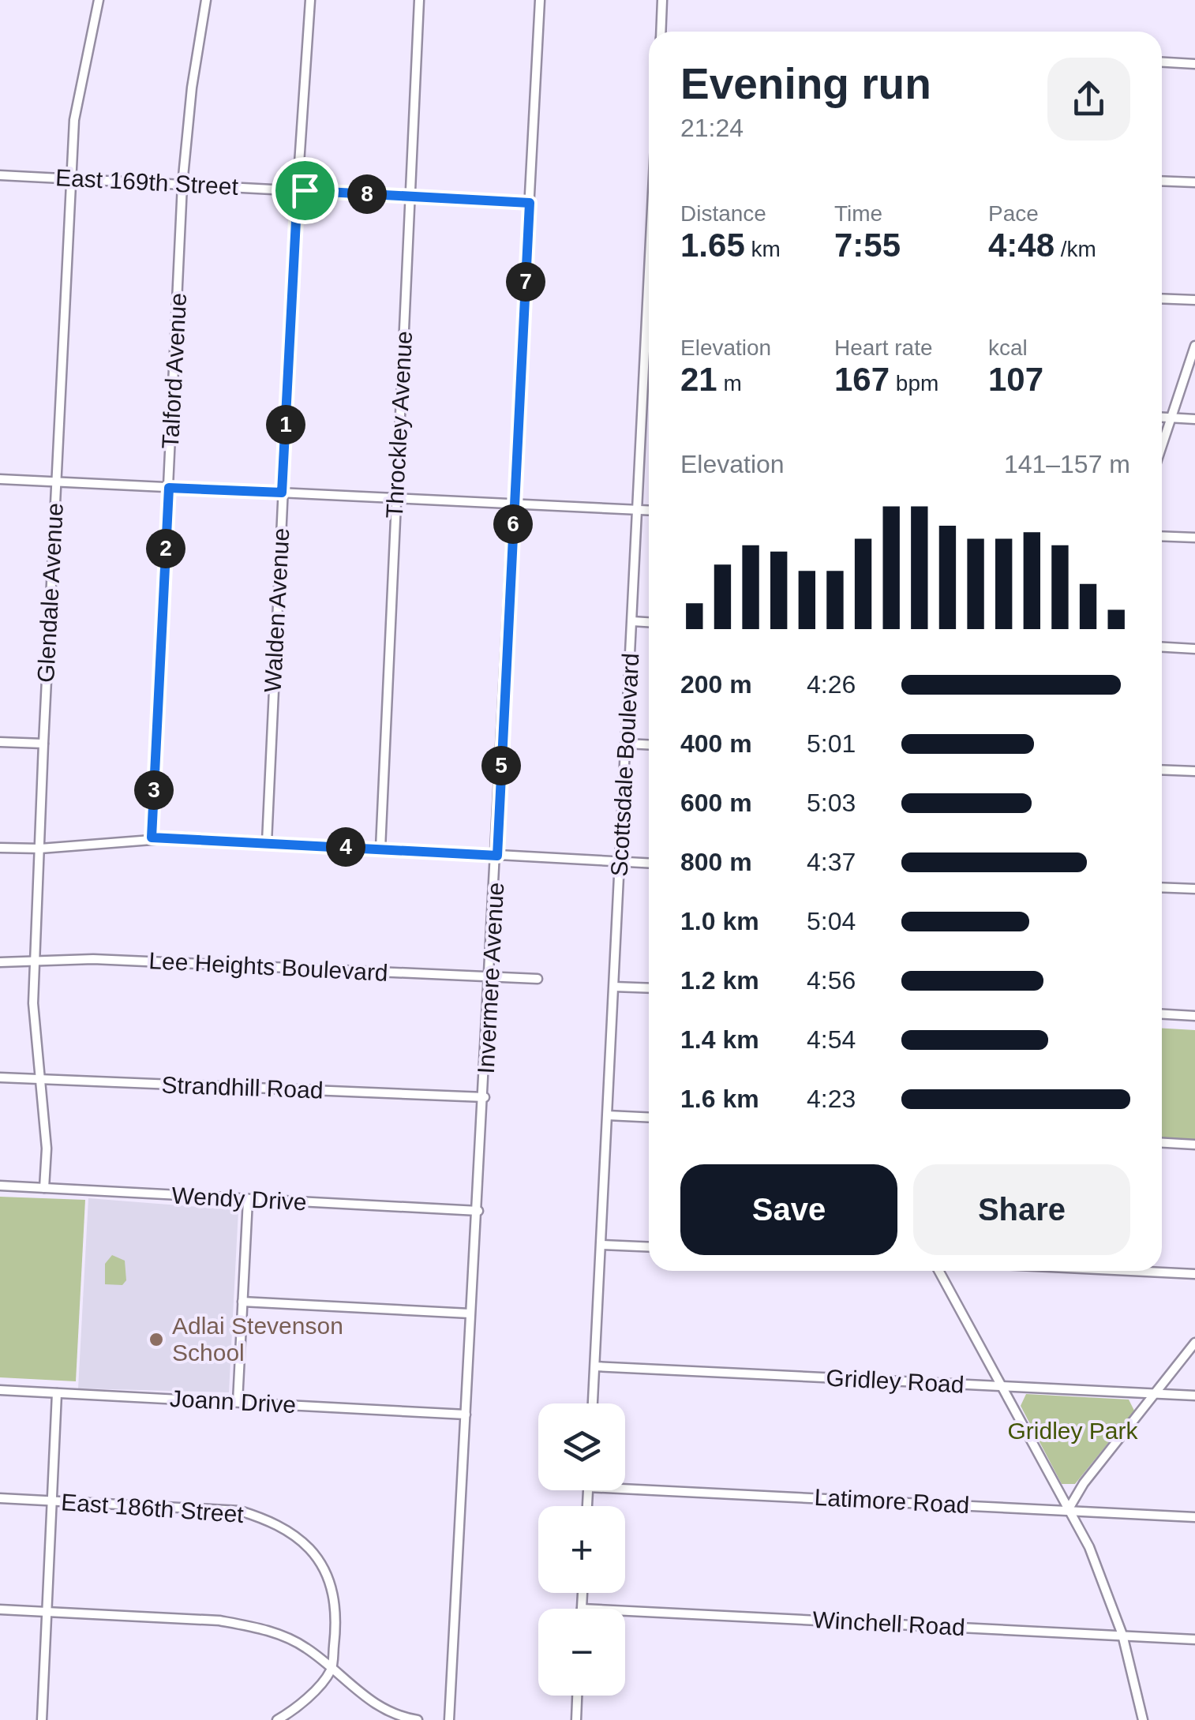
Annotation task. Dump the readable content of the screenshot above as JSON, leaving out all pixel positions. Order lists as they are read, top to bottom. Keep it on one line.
{"streets":{"street":["East 169th Street","Talford Avenue","Throckley Avenue","Glendale Avenue","Walden Avenue","Scottsdale Boulevard","Lee Heights Boulevard","Invermere Avenue","Strandhill Road","Wendy Drive","Gridley Road","Joann Drive","Latimore Road","East 186th Street","Winchell Road"]},"crossings":[["East 169th Street","Talford Avenue"],["East 169th Street","Throckley Avenue"],["East 169th Street","Glendale Avenue"],["East 169th Street","Walden Avenue"],["East 169th Street","Invermere Avenue"],["Glendale Avenue","Lee Heights Boulevard"],["Glendale Avenue","Strandhill Road"],["Glendale Avenue","Wendy Drive"],["Scottsdale Boulevard","Gridley Road"],["Lee Heights Boulevard","Invermere Avenue"],["Invermere Avenue","Strandhill Road"],["Invermere Avenue","Wendy Drive"],["Invermere Avenue","Joann Drive"]],"parks":["Gridley Park"],"places":["Adlai Stevenson School"],"page":{"heading":["Evening run","21:24"],"stats":[["Distance","1.65 km"],["Time","7:55"],["Pace","4:48 /km"],["Elevation","21 m"],["Heart rate","167 bpm"],["kcal","107"]],"pins":["8","7","1","6","2","5","3","4"],"chart":["Elevation","141–157 m"],"list":[{"name":"200 m","note":"4:26"},{"name":"400 m","note":"5:01"},{"name":"600 m","note":"5:03"},{"name":"800 m","note":"4:37"},{"name":"1.0 km","note":"5:04"},{"name":"1.2 km","note":"4:56"},{"name":"1.4 km","note":"4:54"},{"name":"1.6 km","note":"4:23"}],"buttons":["Save","Share"],"map_buttons":["+","−"]}}
